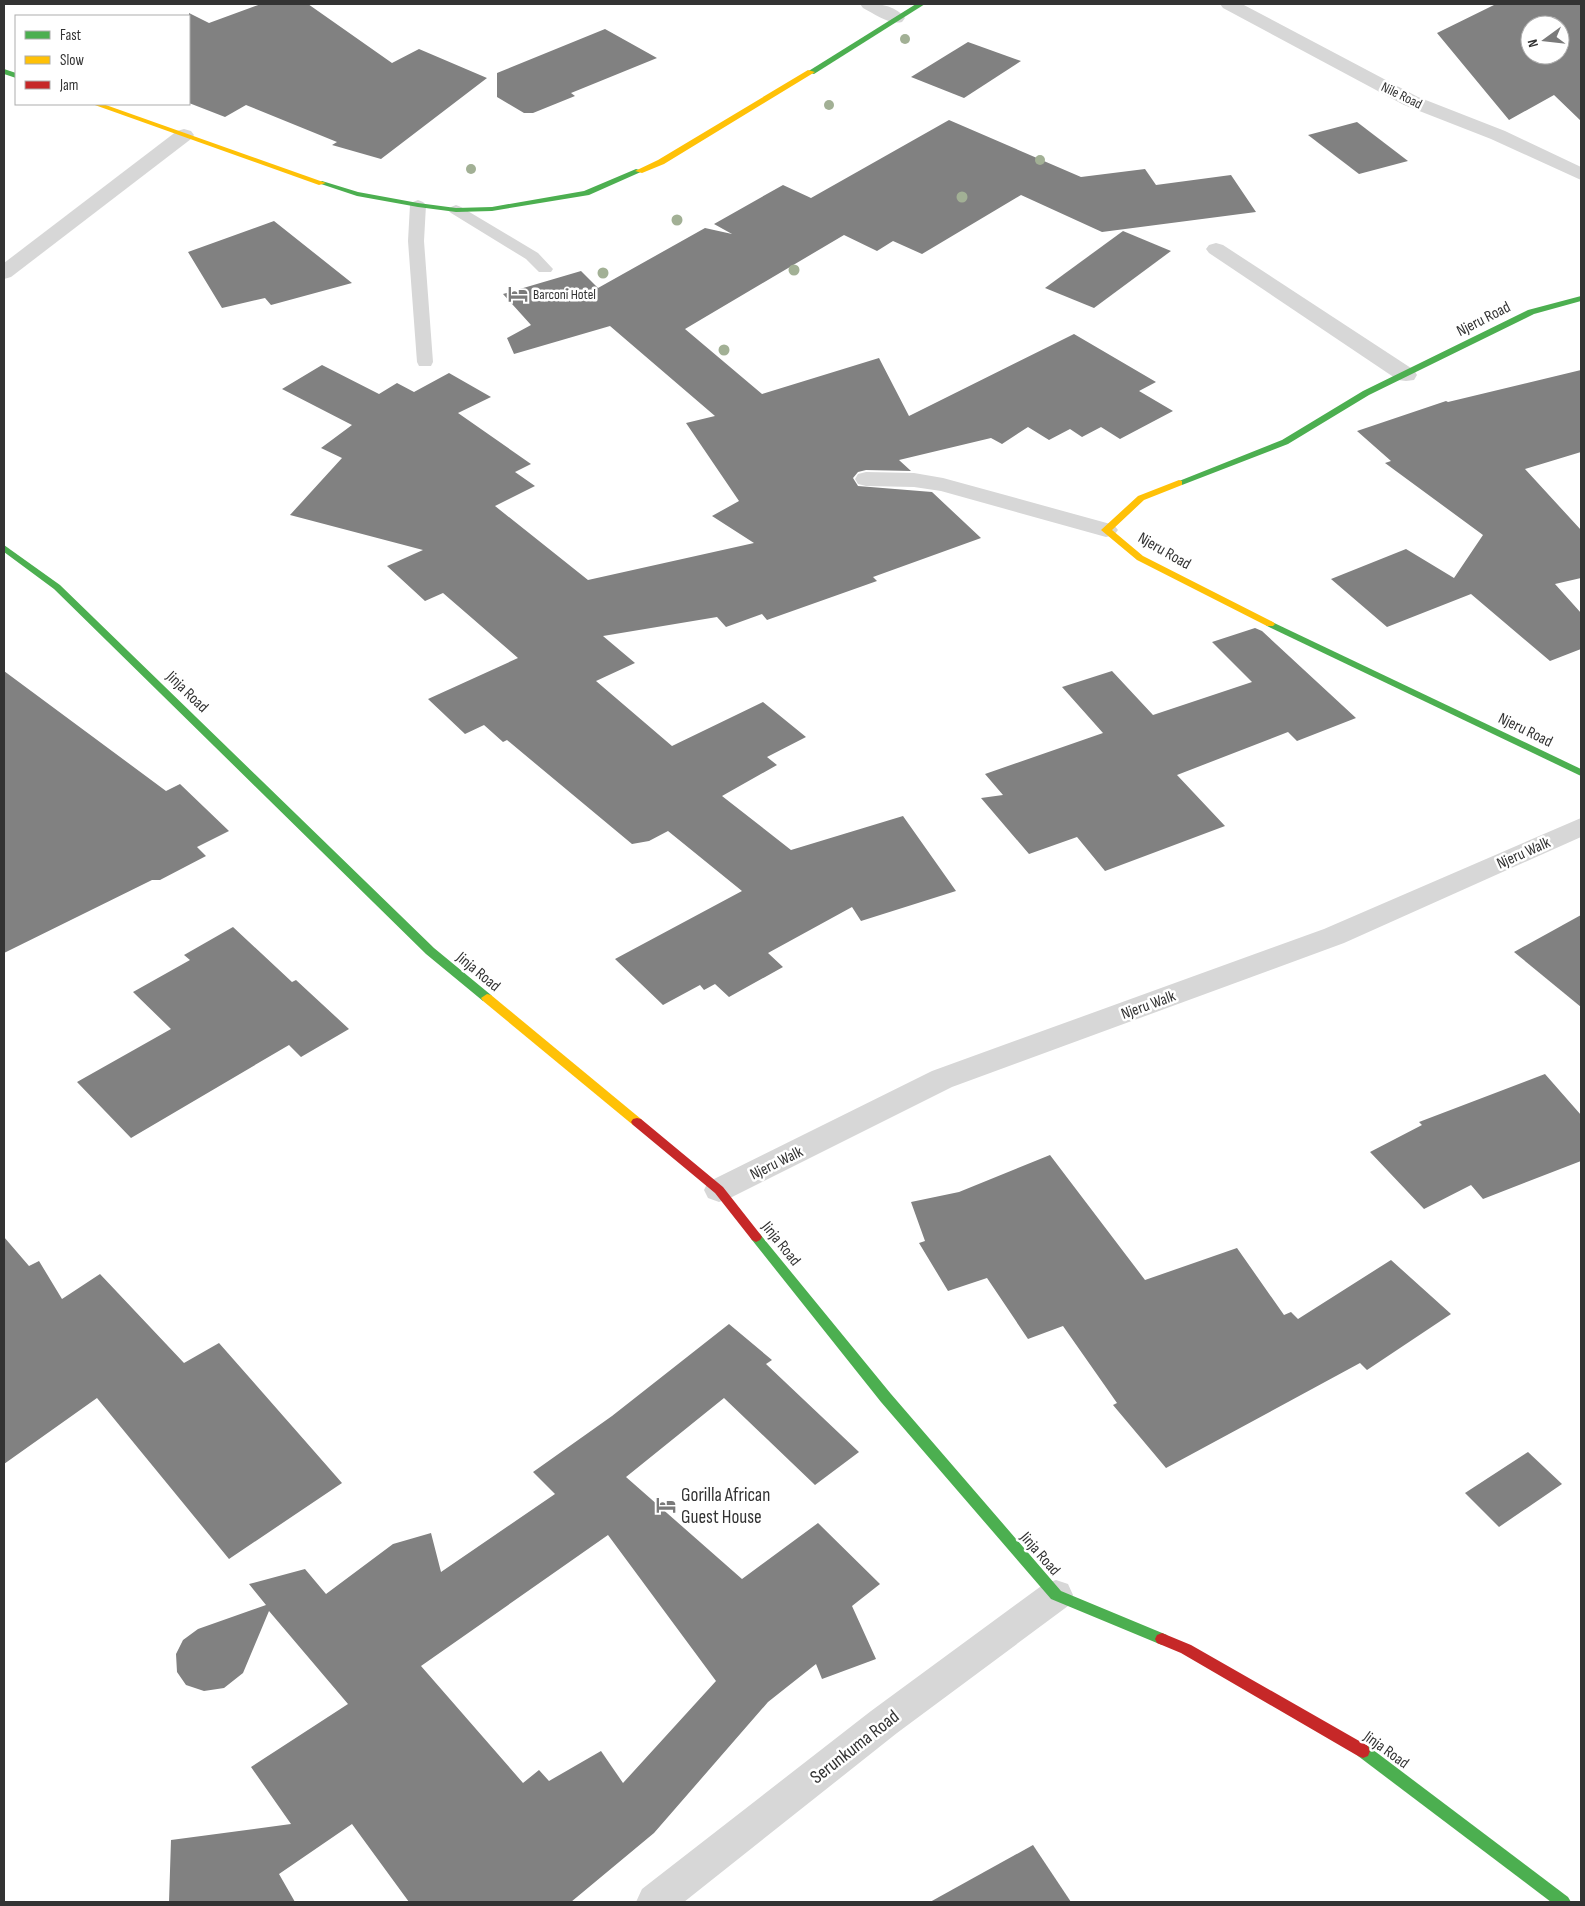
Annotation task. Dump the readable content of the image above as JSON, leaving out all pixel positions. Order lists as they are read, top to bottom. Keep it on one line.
{"streets":{"street":["Nile Road","Njeru Road","Jinja Road","Njeru Walk","Serunkuma Road"]},"crossings":[["Jinja Road","Njeru Walk"],["Jinja Road","Serunkuma Road"]],"places":{"hotel":["Barconi Hotel","Gorilla African Guest House"]},"legend":["Fast","Slow","Jam"],"north":"left"}
